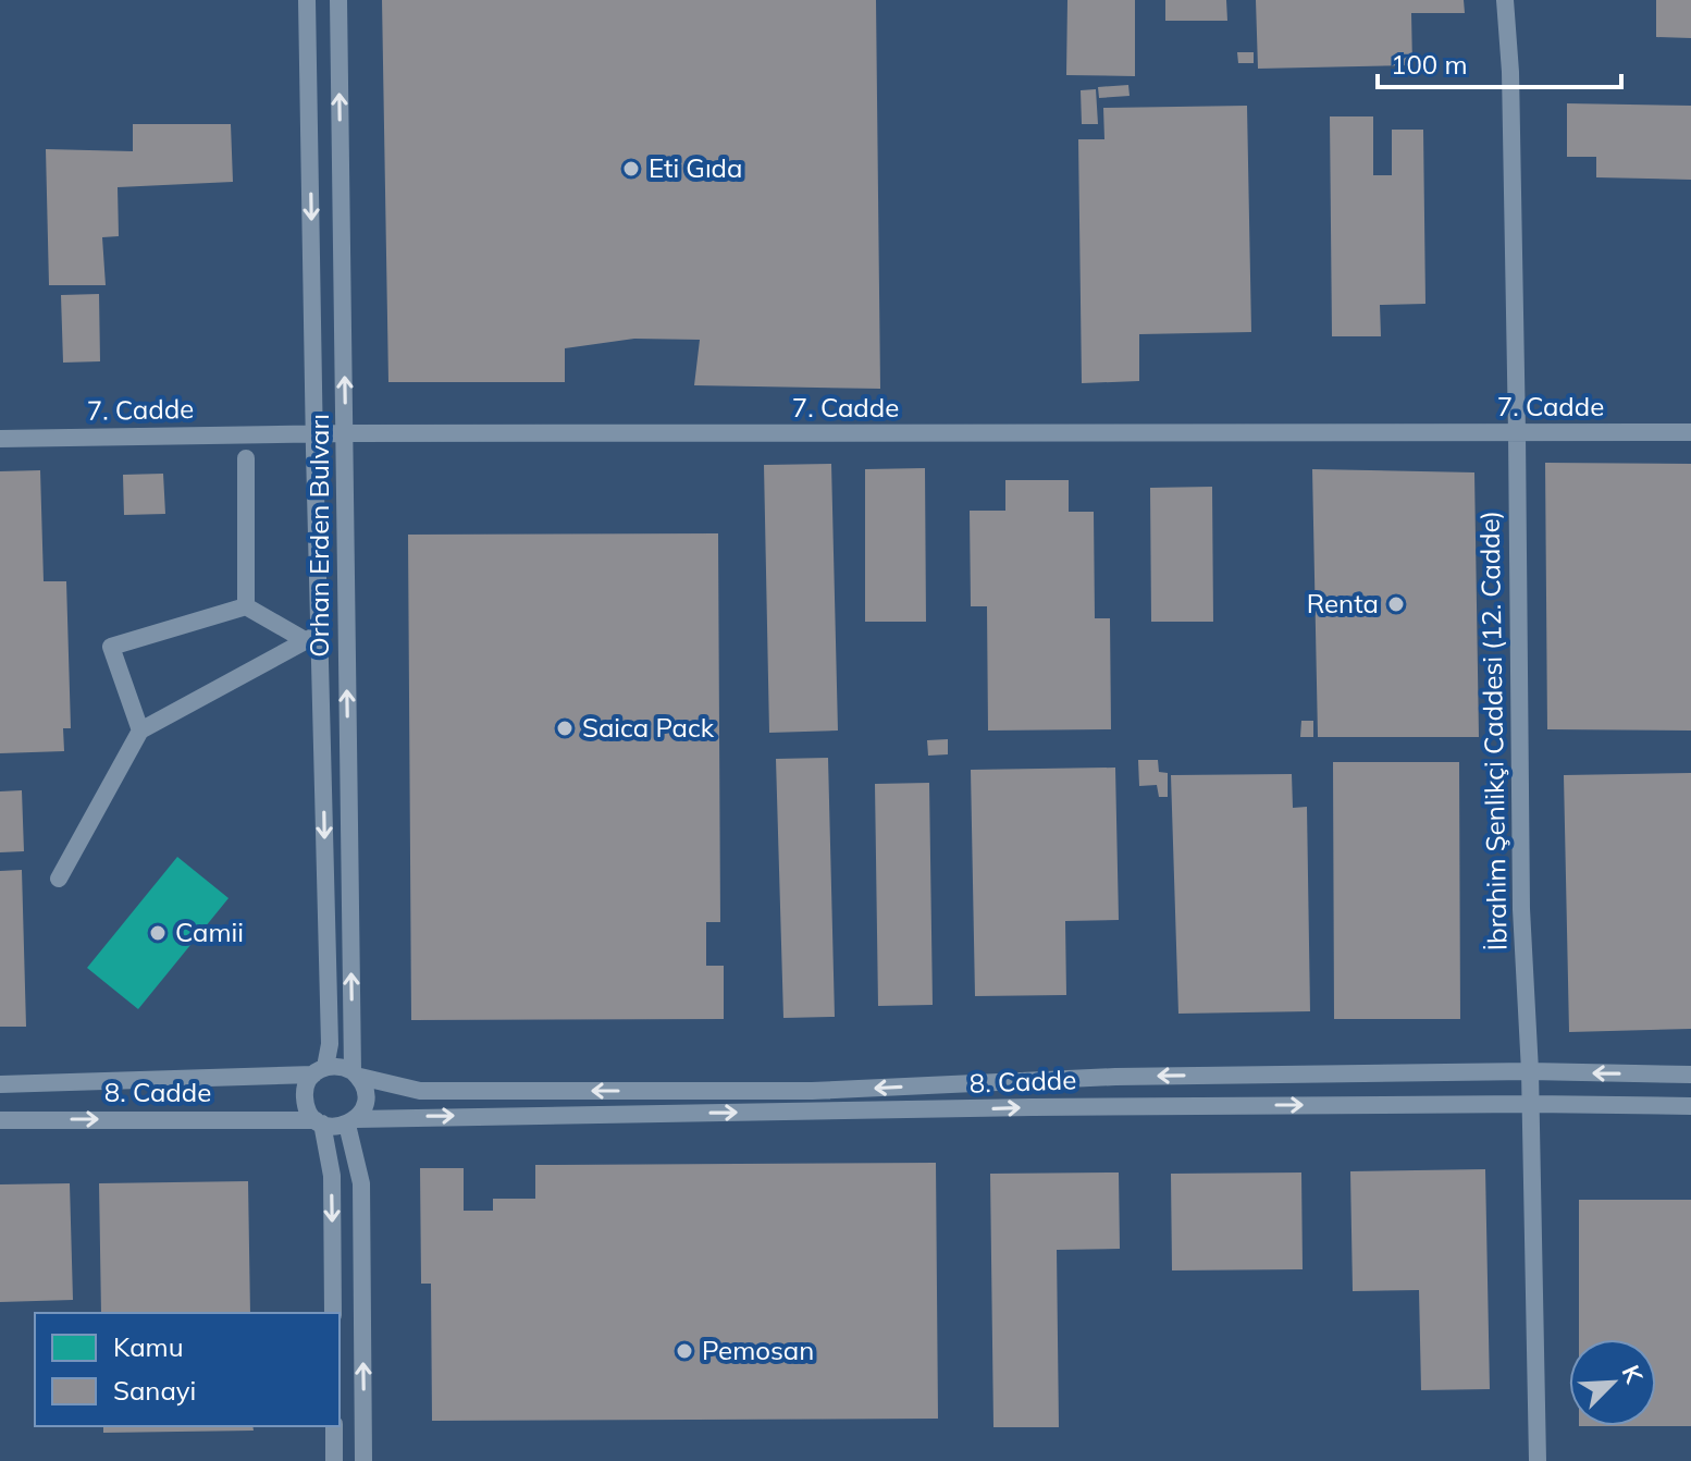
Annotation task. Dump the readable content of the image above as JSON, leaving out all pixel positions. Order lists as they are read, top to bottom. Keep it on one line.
{"streets":{"street":["7. Cadde","Orhan Erden Bulvarı","İbrahim Şenlikçi Caddesi (12. Cadde)","8. Cadde"]},"crossings":[["7. Cadde","Orhan Erden Bulvarı"],["7. Cadde","İbrahim Şenlikçi Caddesi (12. Cadde)"],["Orhan Erden Bulvarı","8. Cadde"],["İbrahim Şenlikçi Caddesi (12. Cadde)","8. Cadde"]],"places":["Eti Gıda","Renta","Saica Pack","Camii","Pemosan"],"legend":["Kamu","Sanayi"],"scale_bar":"100 m","north":"top right"}
